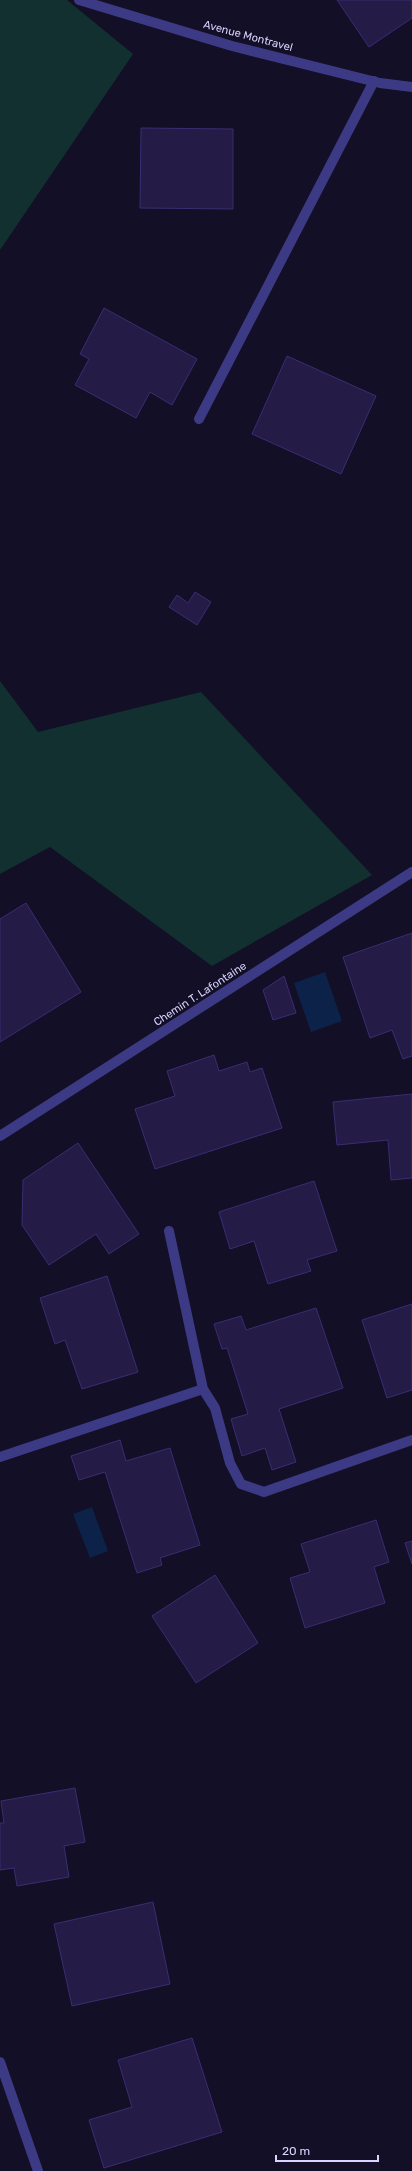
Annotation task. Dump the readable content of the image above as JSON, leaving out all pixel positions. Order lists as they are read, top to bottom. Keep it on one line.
{"streets":{"street":["Avenue Montravel","Chemin T. Lafontaine"]},"scale_bar":"20 m"}
